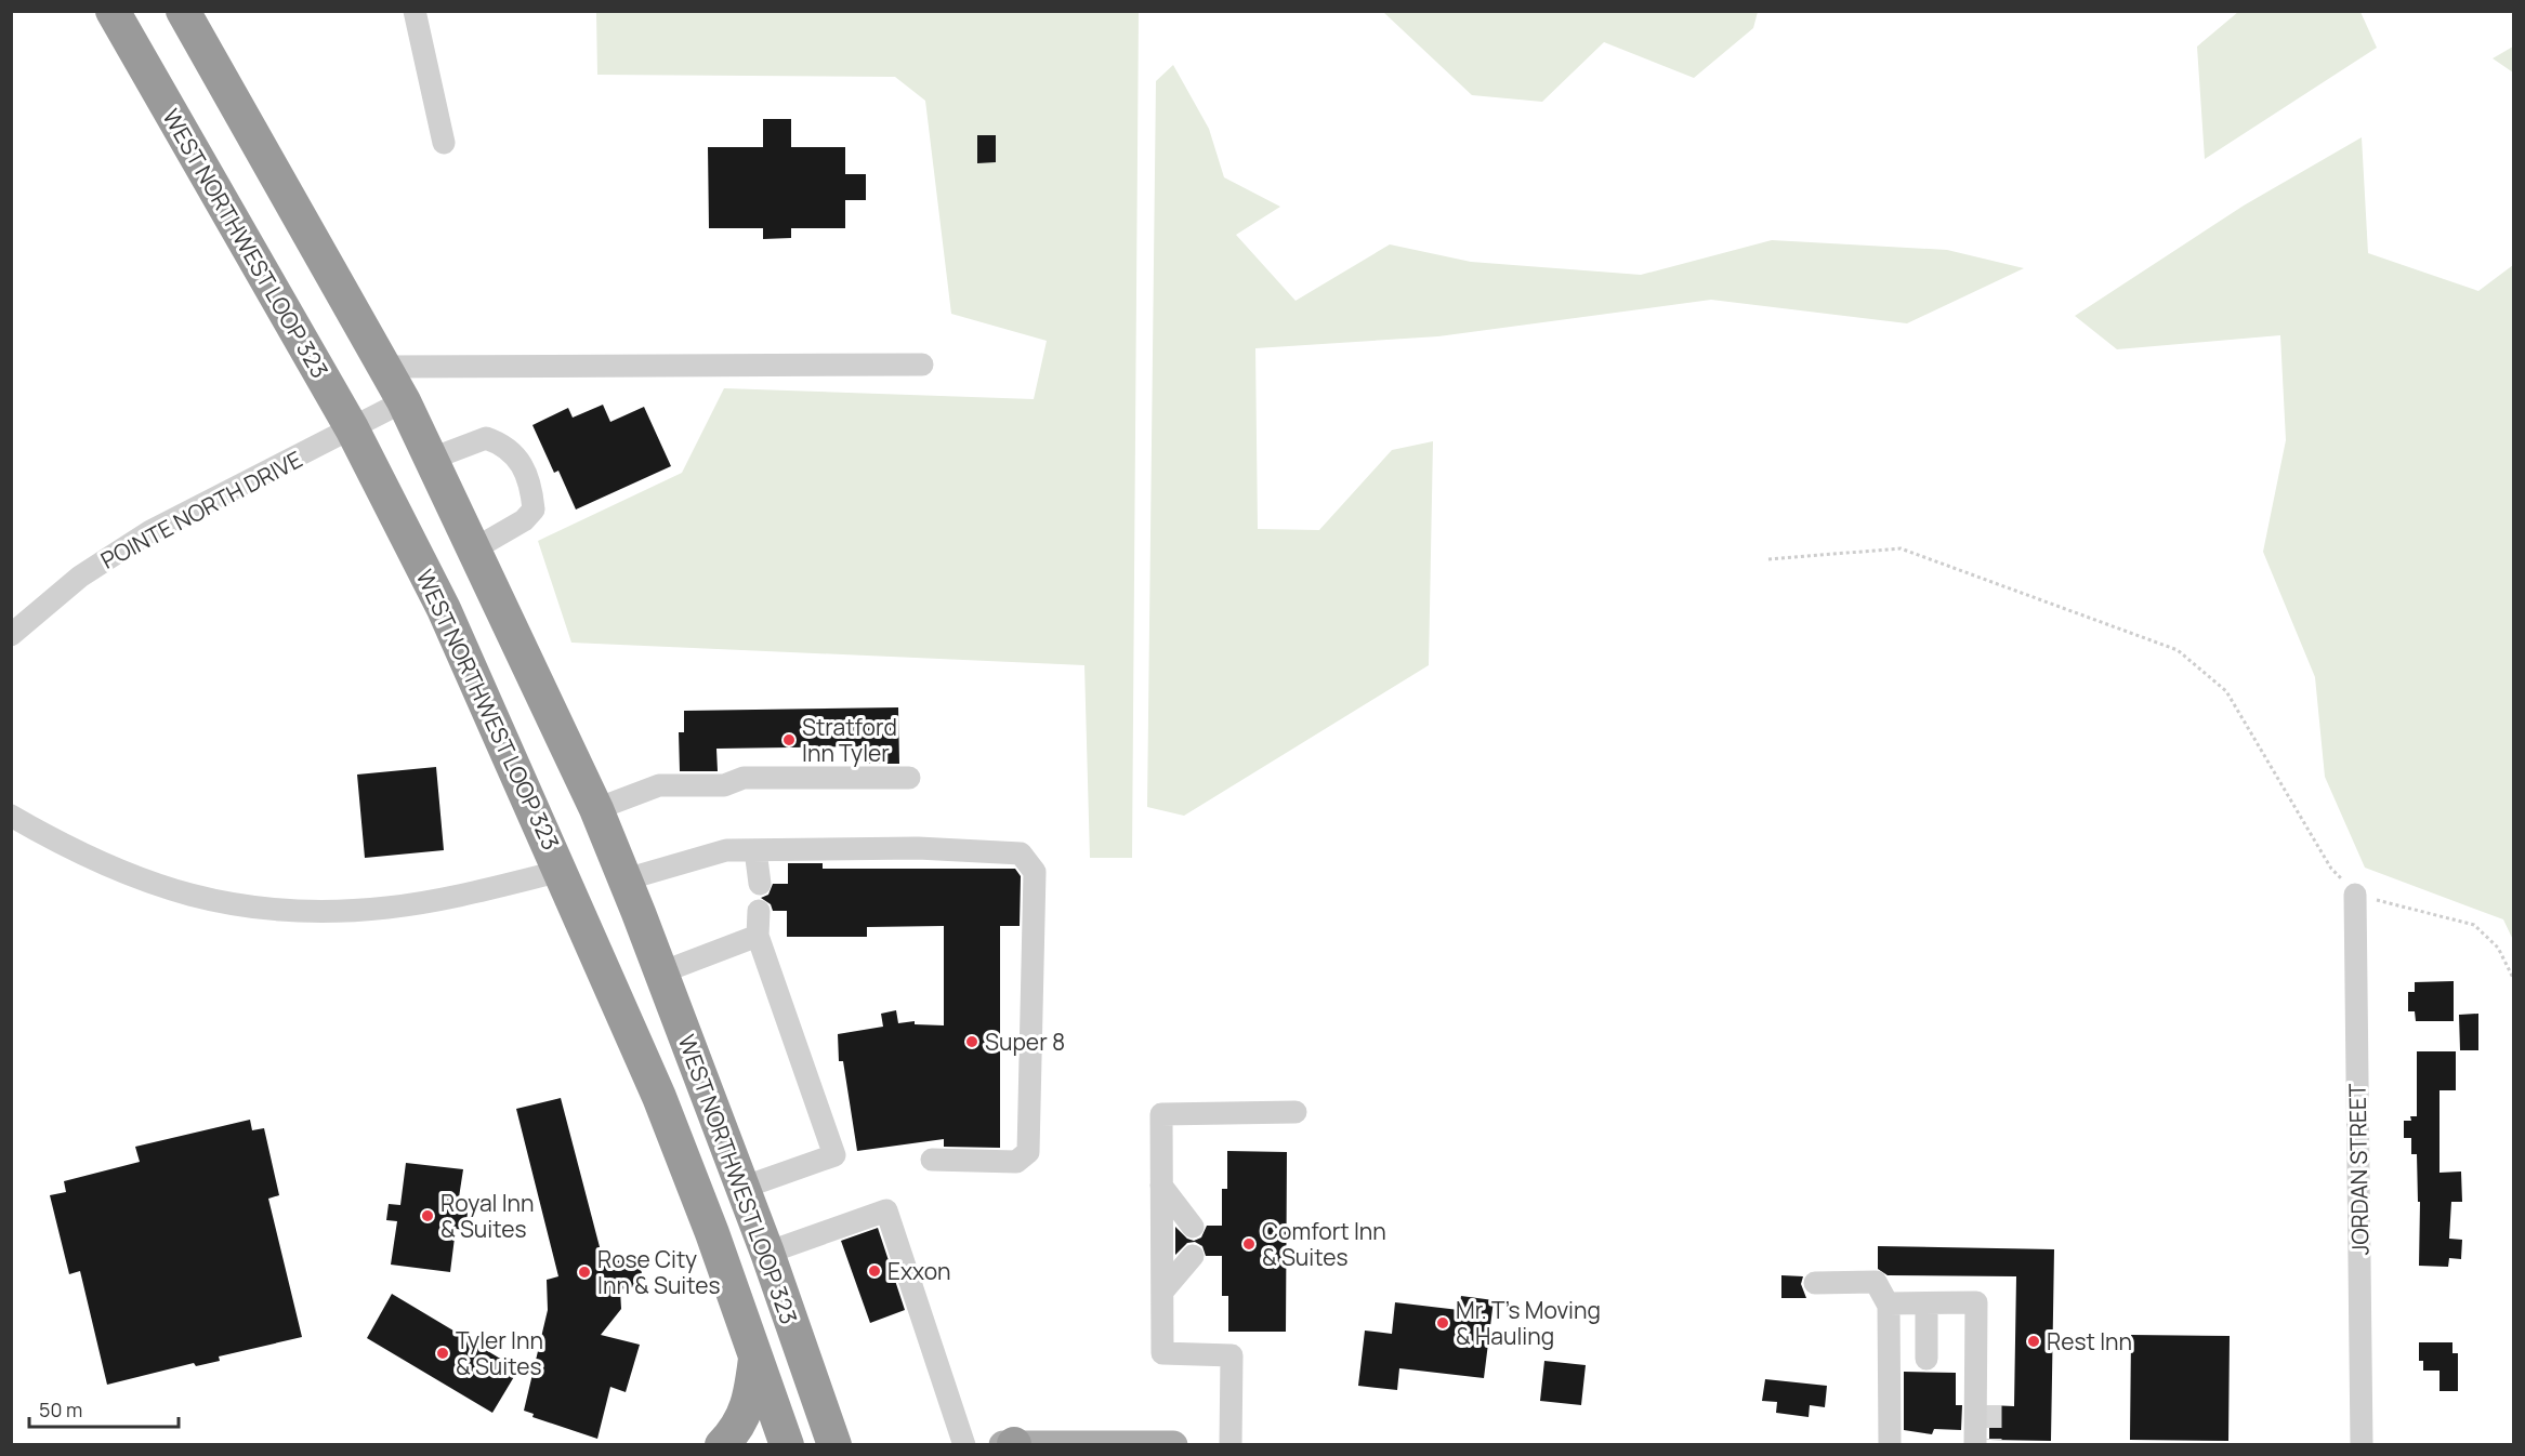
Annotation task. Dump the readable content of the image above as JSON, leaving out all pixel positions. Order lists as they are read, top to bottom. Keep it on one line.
{"streets":{"highway":["WEST NORTHWEST LOOP 323"],"street":["POINTE NORTH DRIVE","JORDAN STREET"]},"crossings":[["WEST NORTHWEST LOOP 323","POINTE NORTH DRIVE"]],"places":["Stratford Inn Tyler","Super 8","Royal Inn & Suites","Comfort Inn & Suites","Exxon","Rose City Inn & Suites","Mr. T's Moving & Hauling","Rest Inn","Tyler Inn & Suites"],"scale_bar":"50 m"}
